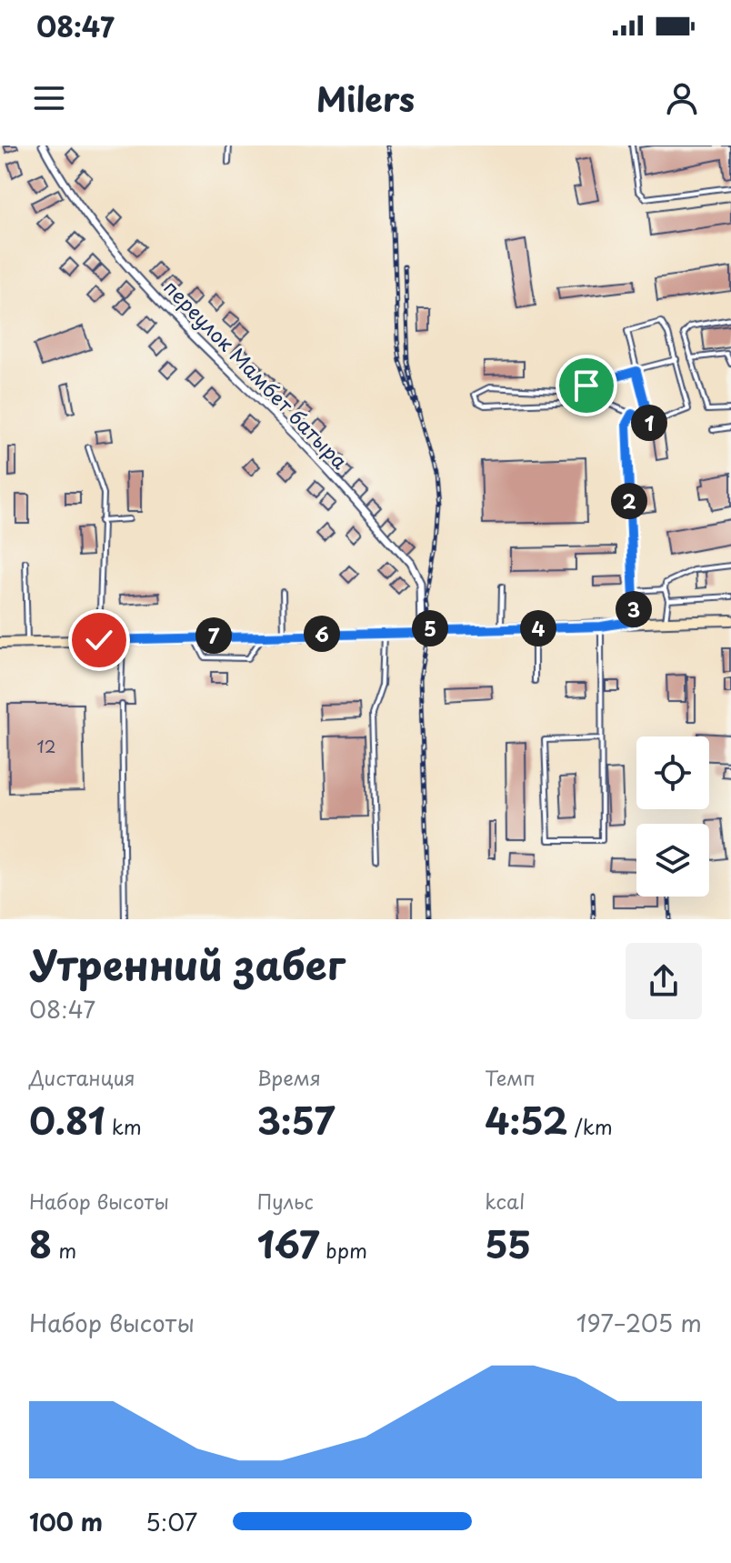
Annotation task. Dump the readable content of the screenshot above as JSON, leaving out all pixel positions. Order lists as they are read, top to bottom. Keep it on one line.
{"streets":{"street":["переулок Мамбет батыра"]},"house_numbers":["12"],"page":{"status":"08:47","header":"Milers","pins":["1","2","3","4","5","6","7"],"heading":["Утренний забег","08:47"],"stats":[["Дистанция","0.81 km"],["Время","3:57"],["Темп","4:52 /km"],["Набор высоты","8 m"],["Пульс","167 bpm"],["kcal","55"]],"chart":["Набор высоты","197–205 m"],"list":[{"name":"100 m","note":"5:07"}]}}
